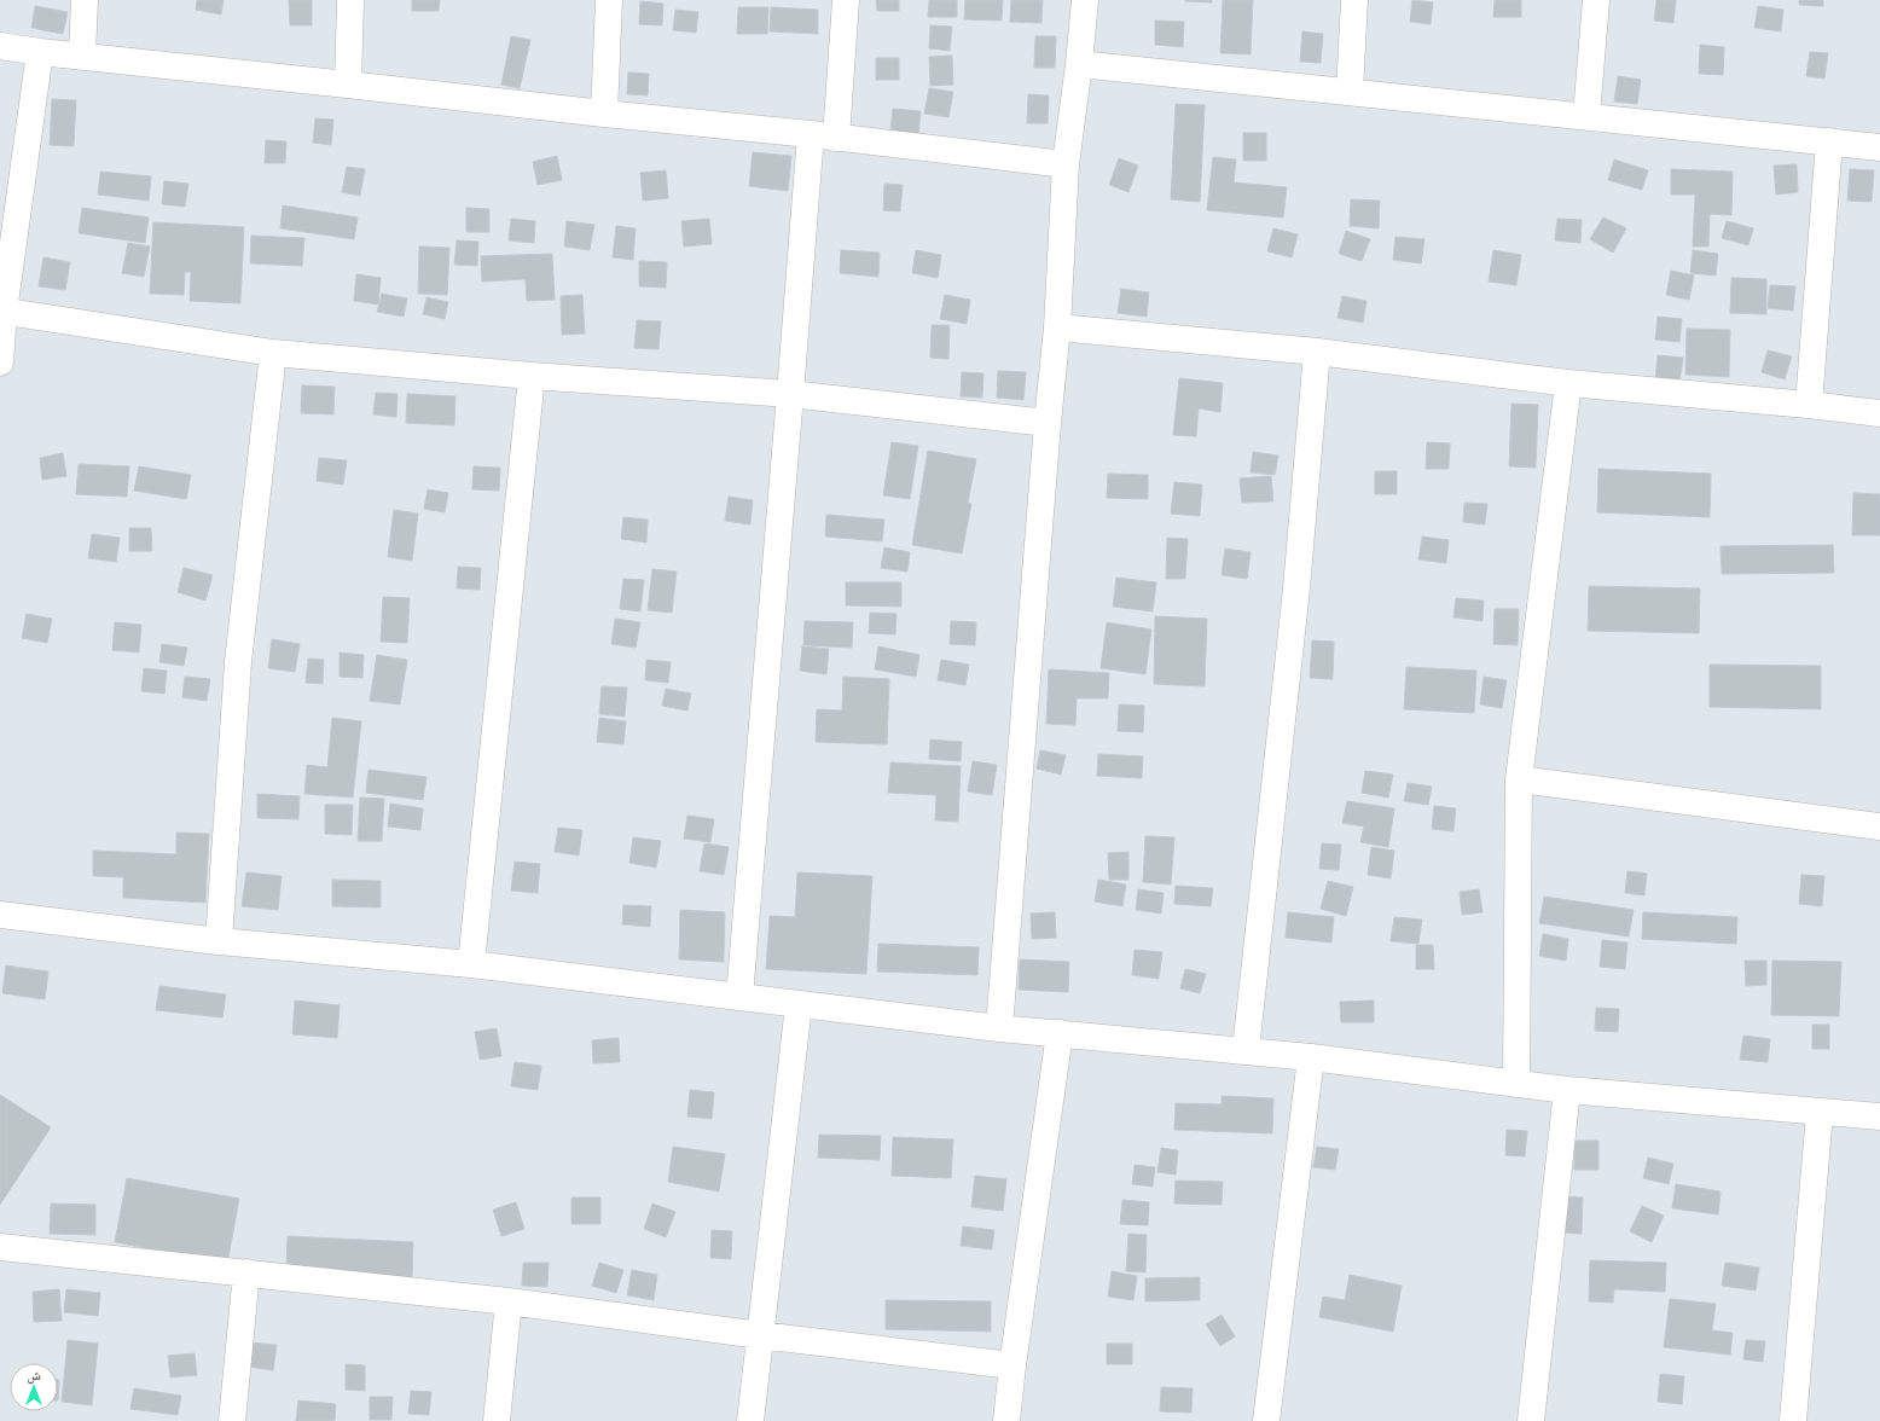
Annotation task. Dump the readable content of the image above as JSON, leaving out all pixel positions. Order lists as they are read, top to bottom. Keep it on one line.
{"north":"top"}
